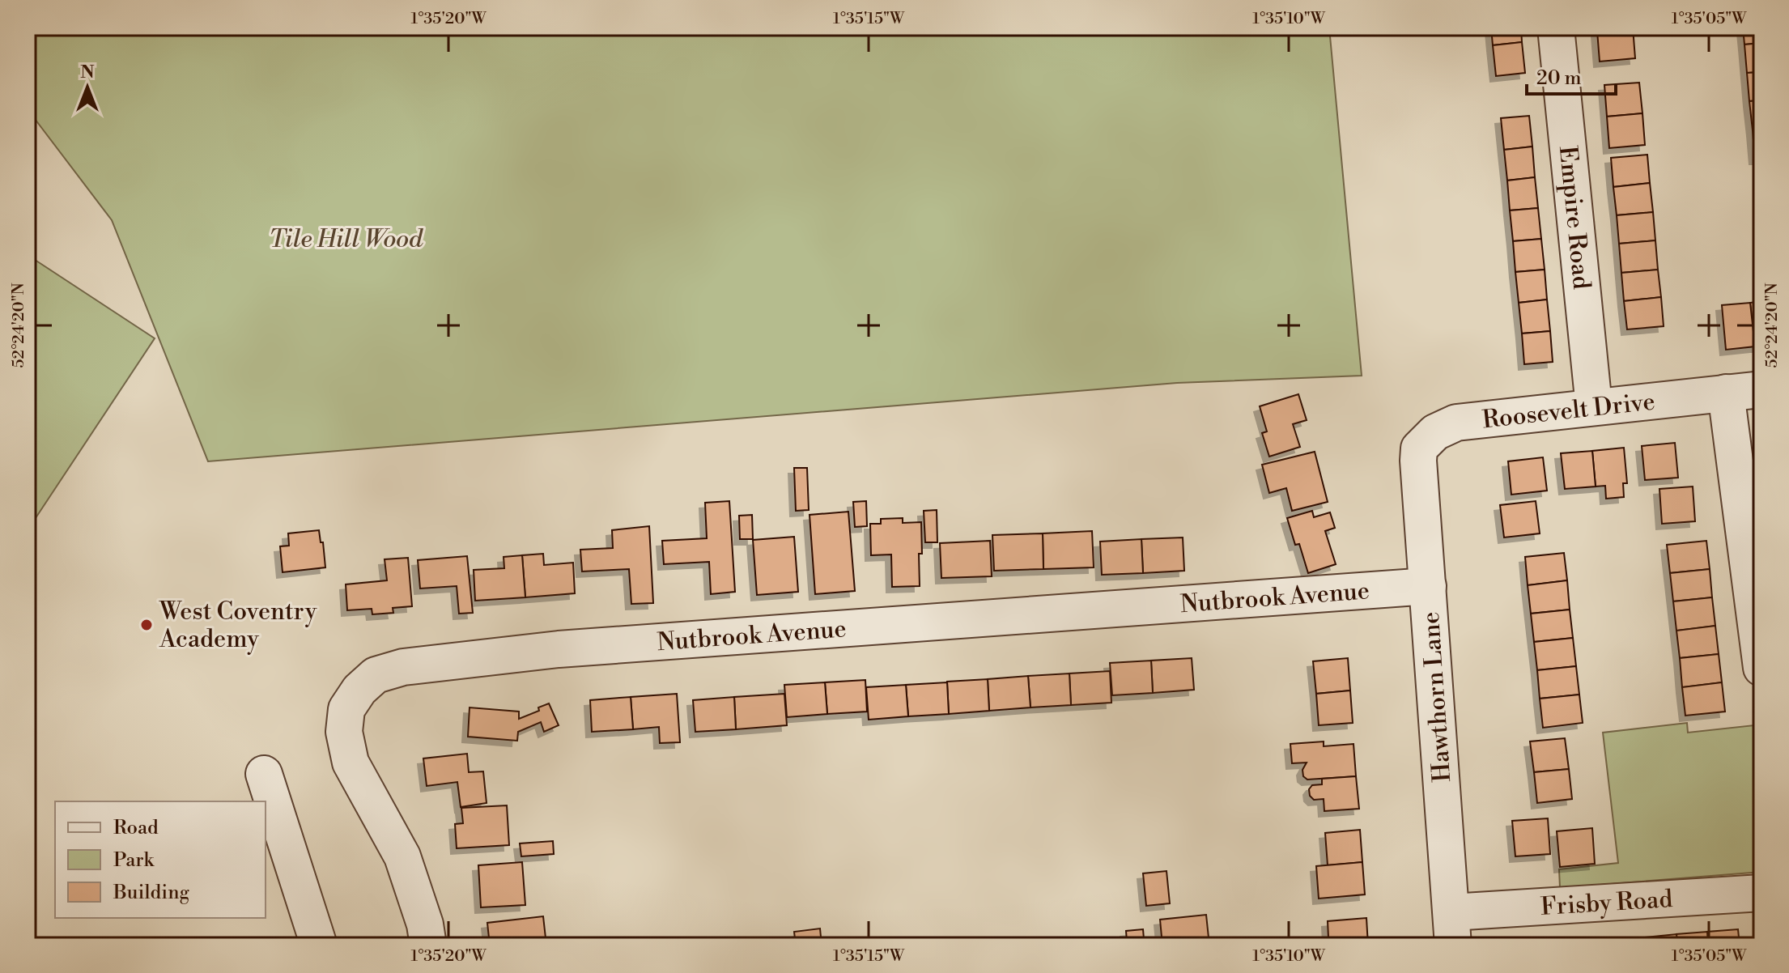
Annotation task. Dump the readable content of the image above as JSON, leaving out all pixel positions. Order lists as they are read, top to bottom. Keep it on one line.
{"streets":{"street":["Empire Road","Roosevelt Drive","Nutbrook Avenue","Hawthorn Lane","Frisby Road"]},"crossings":[["Empire Road","Roosevelt Drive"],["Roosevelt Drive","Hawthorn Lane"],["Nutbrook Avenue","Hawthorn Lane"],["Hawthorn Lane","Frisby Road"]],"parks":["Tile Hill Wood"],"places":["West Coventry Academy"],"legend":["Road","Park","Building"],"scale_bar":"20 m","north":"top","coordinates":["1°35'20\"W","1°35'15\"W","1°35'10\"W","1°35'05\"W","52°24'20\"N"]}
